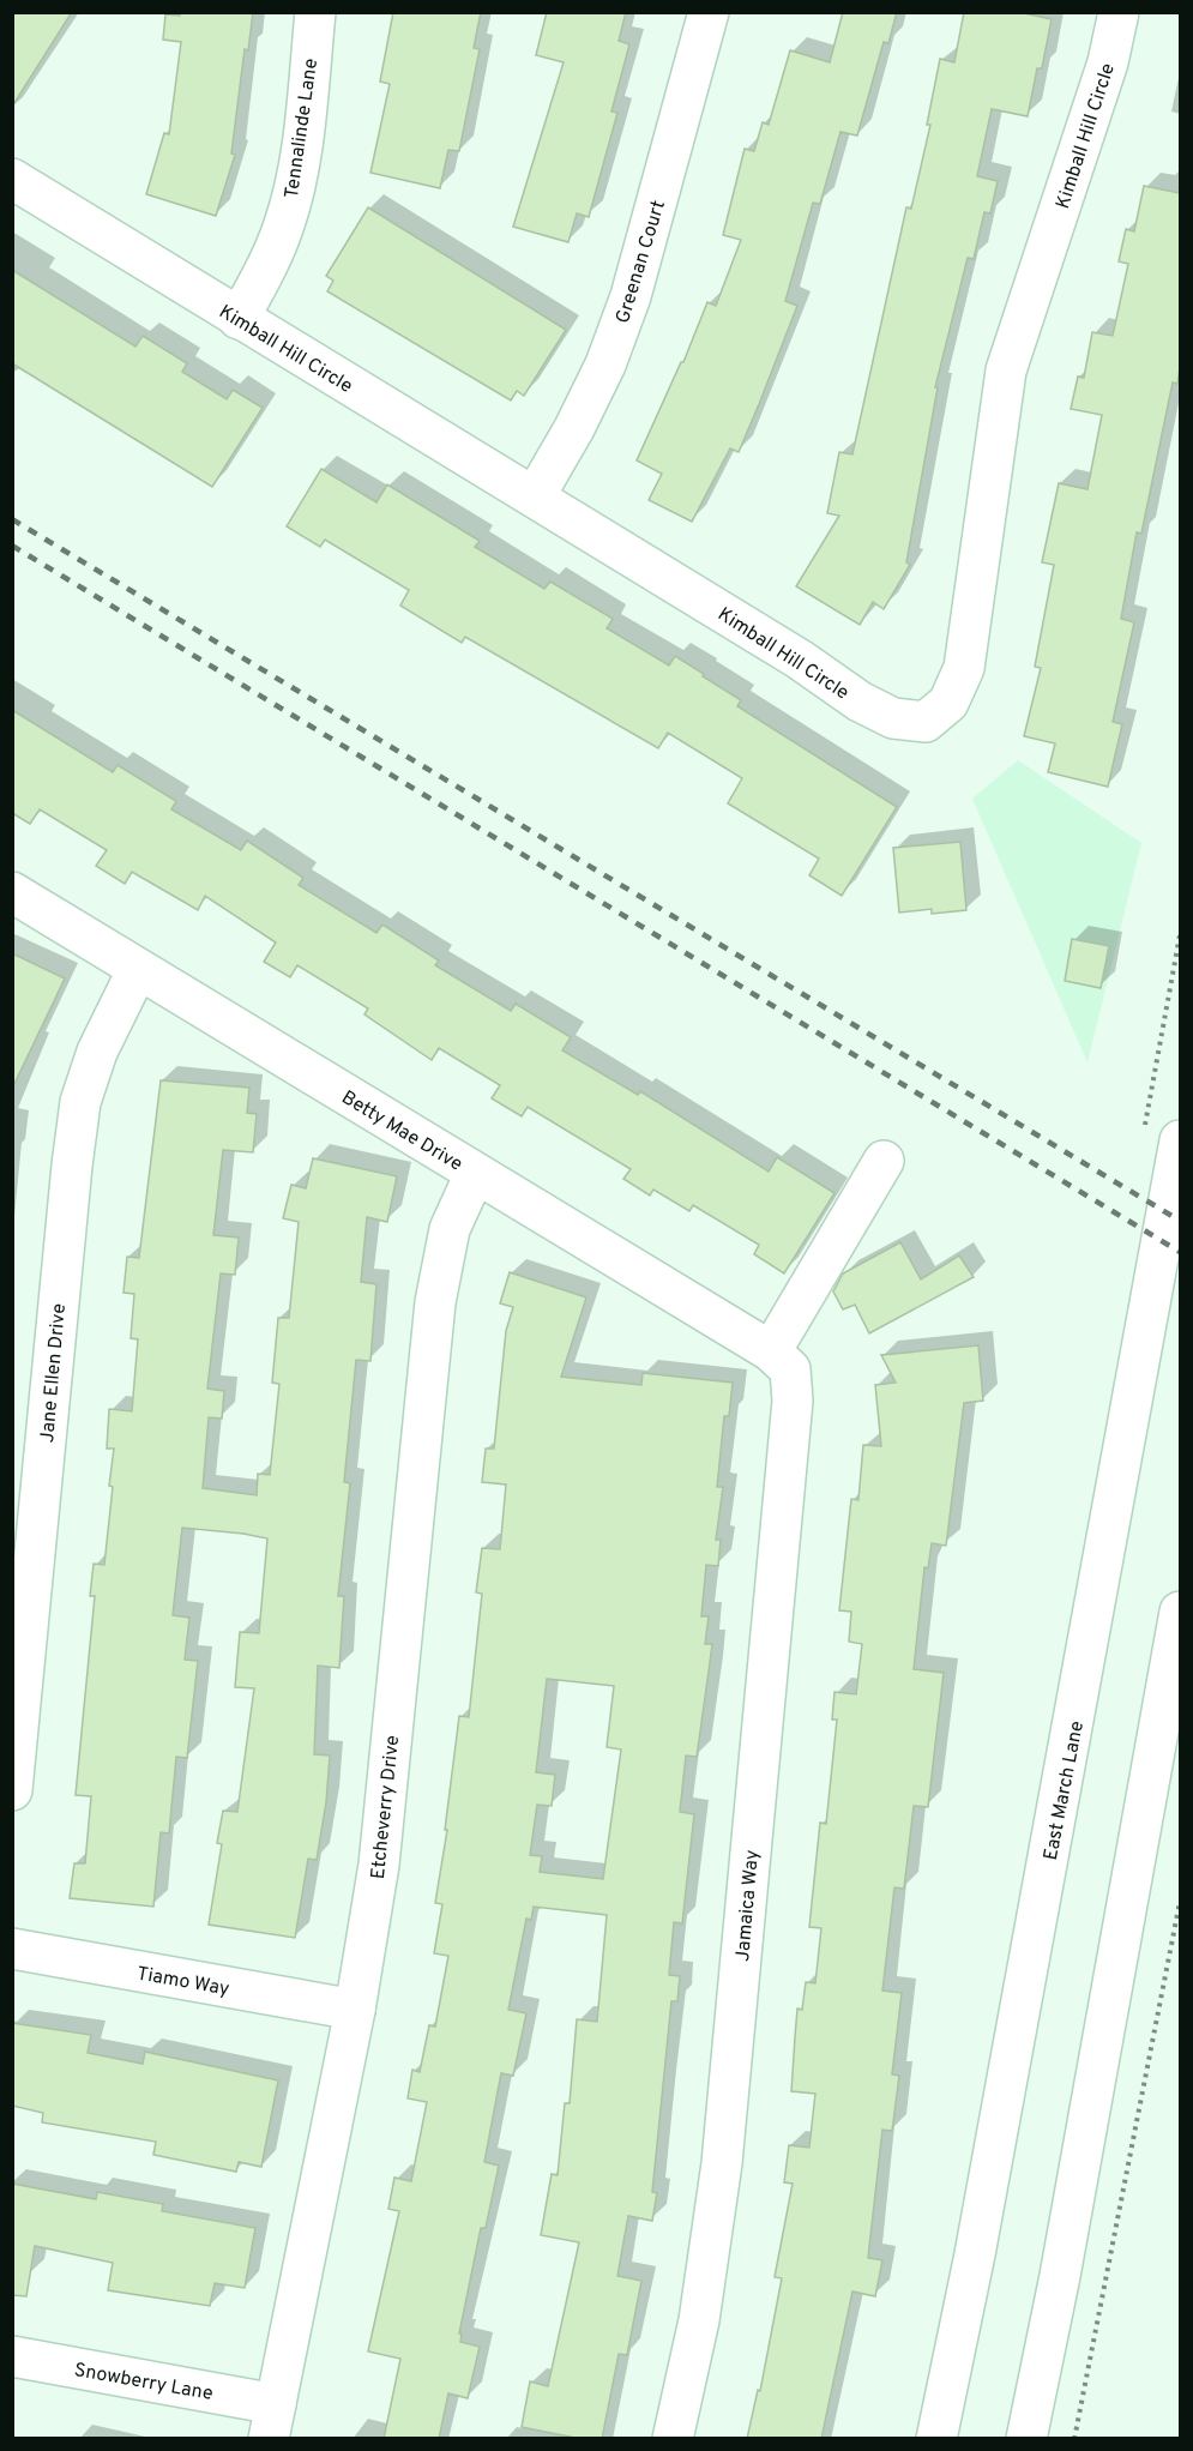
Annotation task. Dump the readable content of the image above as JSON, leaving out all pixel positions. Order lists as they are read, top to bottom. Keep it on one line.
{"streets":{"street":["Tennalinde Lane","Kimball Hill Circle","Greenan Court","Betty Mae Drive","Jane Ellen Drive","East March Lane","Etcheverry Drive","Jamaica Way","Tiamo Way","Snowberry Lane"]},"crossings":[["Tennalinde Lane","Kimball Hill Circle"],["Kimball Hill Circle","Greenan Court"],["Betty Mae Drive","Jane Ellen Drive"],["Betty Mae Drive","Etcheverry Drive"],["Betty Mae Drive","Jamaica Way"],["Etcheverry Drive","Tiamo Way"],["Etcheverry Drive","Snowberry Lane"]]}
